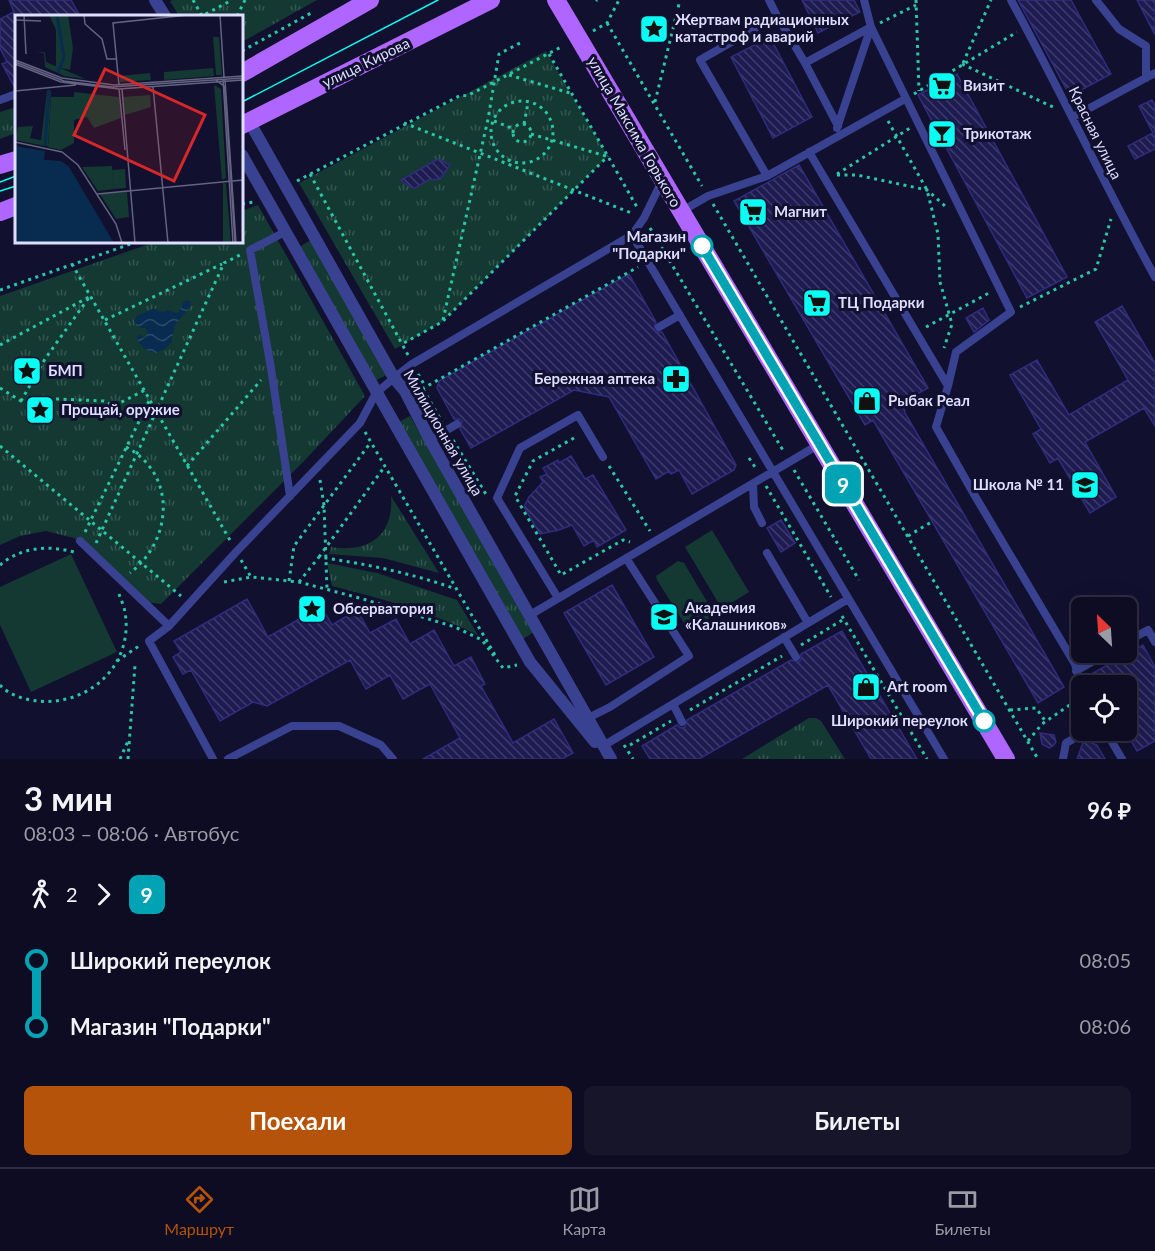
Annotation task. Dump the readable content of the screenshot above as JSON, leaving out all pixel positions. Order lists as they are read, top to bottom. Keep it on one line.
{"streets":{"main road":["улица Кирова","улица Максима Горького"],"street":["Милиционная улица"],"lane":["Красная улица"]},"crossings":[["улица Кирова","Милиционная улица"]],"places":{"place":["Жертвам радиационных катастроф и аварий","БМП","Прощай, оружие","Обсерватория"],"supermarket":["Визит","Магнит","ТЦ Подарки"],"bar":["Трикотаж"],"other":["Магазин \"Подарки\"","Широкий переулок"],"pharmacy":["Бережная аптека"],"shop":["Рыбак Реал","Art room"],"school or university":["Школа № 11","Академия «Калашников»"]},"lines":["bus line 9"],"north":"top left","page":{"on_map":"9","heading":["3 мин","08:03 – 08:06 · Автобус","96 ₽"],"legs":["2","9"],"list":[{"name":"Широкий переулок","value":"08:05"},{"name":"Магазин \"Подарки\"","value":"08:06"}],"buttons":["Поехали","Билеты"],"tabs":["Маршрут","Карта","Билеты"]}}
